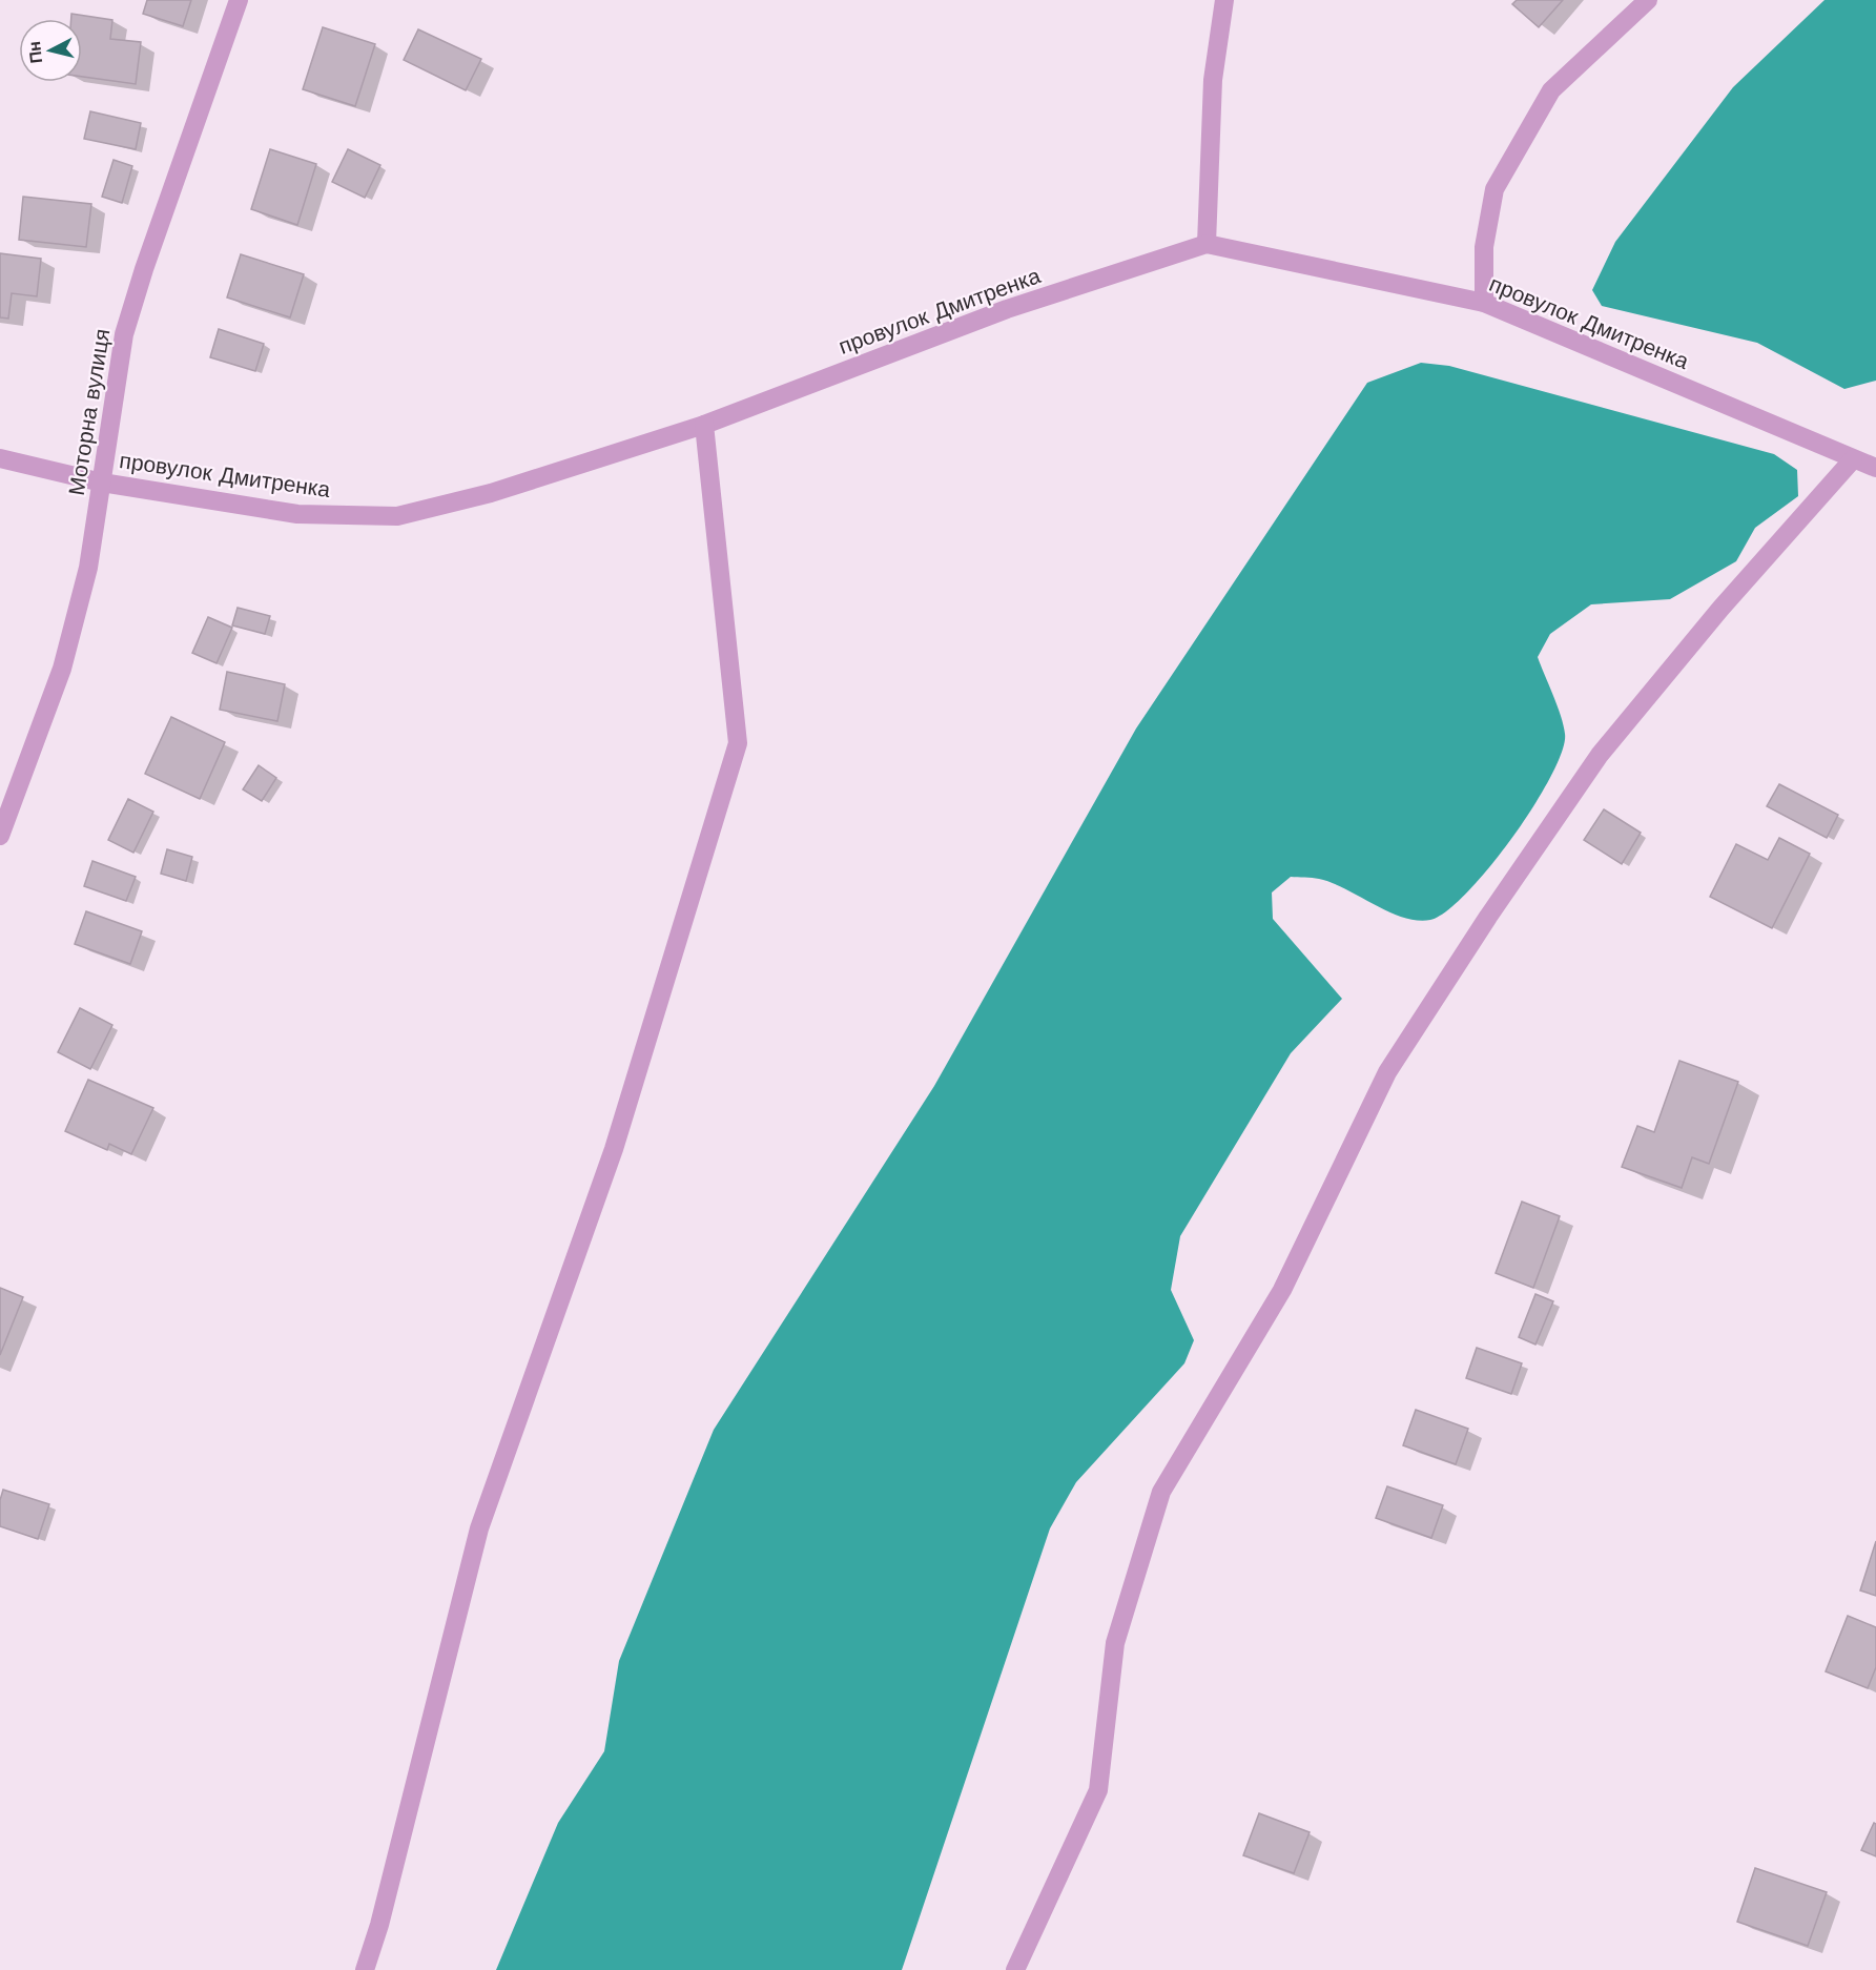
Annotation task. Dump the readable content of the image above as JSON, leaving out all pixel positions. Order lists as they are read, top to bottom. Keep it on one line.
{"streets":{"street":["провулок Дмитренка","Моторна вулиця"]},"crossings":[["провулок Дмитренка","Моторна вулиця"]],"north":"left"}
